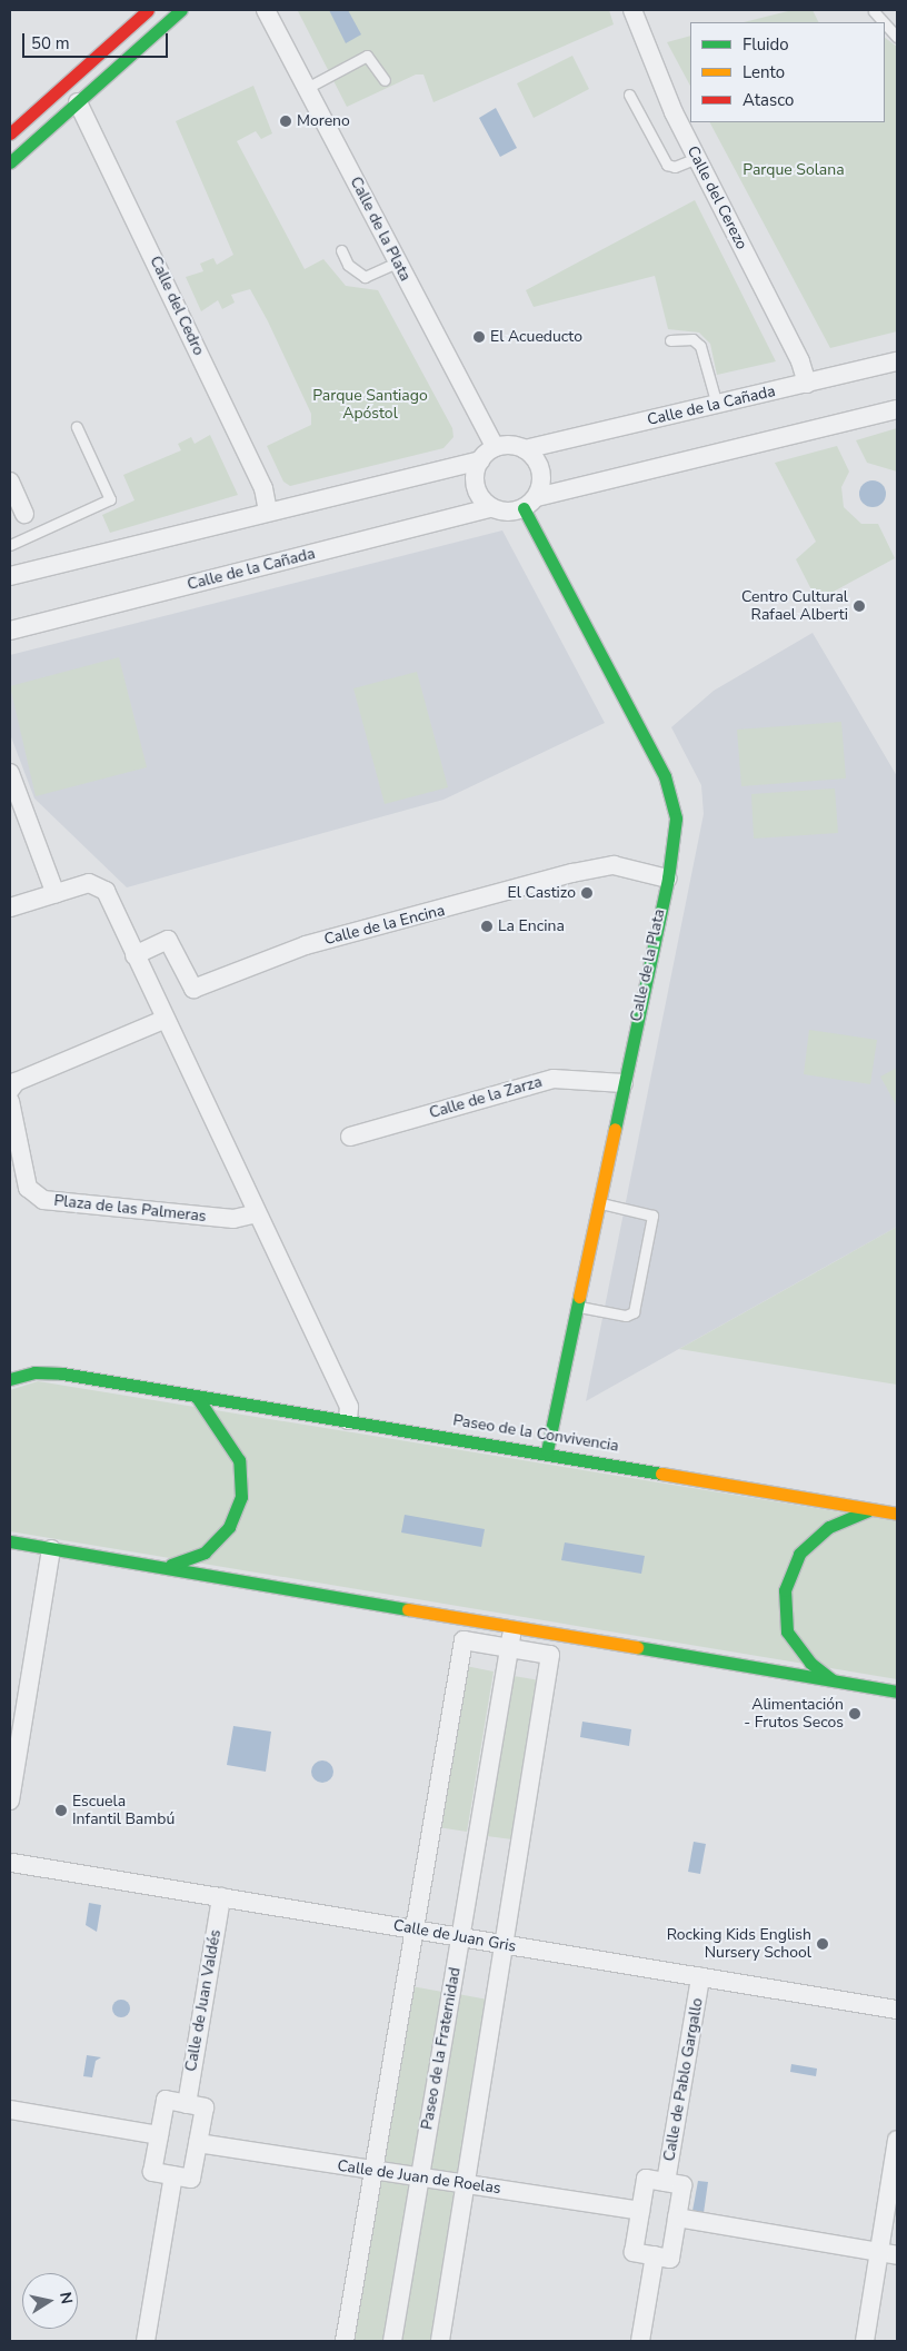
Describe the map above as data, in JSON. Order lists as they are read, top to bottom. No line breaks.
{"streets":{"street":["Calle del Cerezo","Calle de la Plata","Calle del Cedro","Calle de la Cañada","Calle de la Encina","Calle de la Zarza","Plaza de las Palmeras","Paseo de la Convivencia","Calle de Juan Gris","Calle de Juan Valdés","Paseo de la Fraternidad","Calle de Pablo Gargallo","Calle de Juan de Roelas"]},"crossings":[["Calle del Cerezo","Calle de la Cañada"],["Calle de la Plata","Calle de la Cañada"],["Calle de la Plata","Calle de la Encina"],["Calle de la Plata","Calle de la Zarza"],["Calle de la Plata","Paseo de la Convivencia"],["Paseo de la Convivencia","Paseo de la Fraternidad"],["Calle de Juan Gris","Calle de Juan Valdés"],["Calle de Juan Gris","Paseo de la Fraternidad"],["Calle de Juan Gris","Calle de Pablo Gargallo"],["Paseo de la Fraternidad","Calle de Juan de Roelas"],["Calle de Pablo Gargallo","Calle de Juan de Roelas"]],"parks":["Parque Solana","Parque Santiago Apóstol"],"places":["Moreno","El Acueducto","Centro Cultural Rafael Alberti","El Castizo","La Encina","Alimentación - Frutos Secos","Escuela Infantil Bambú","Rocking Kids English Nursery School"],"legend":["Fluido","Lento","Atasco"],"scale_bar":"50 m","north":"right"}
